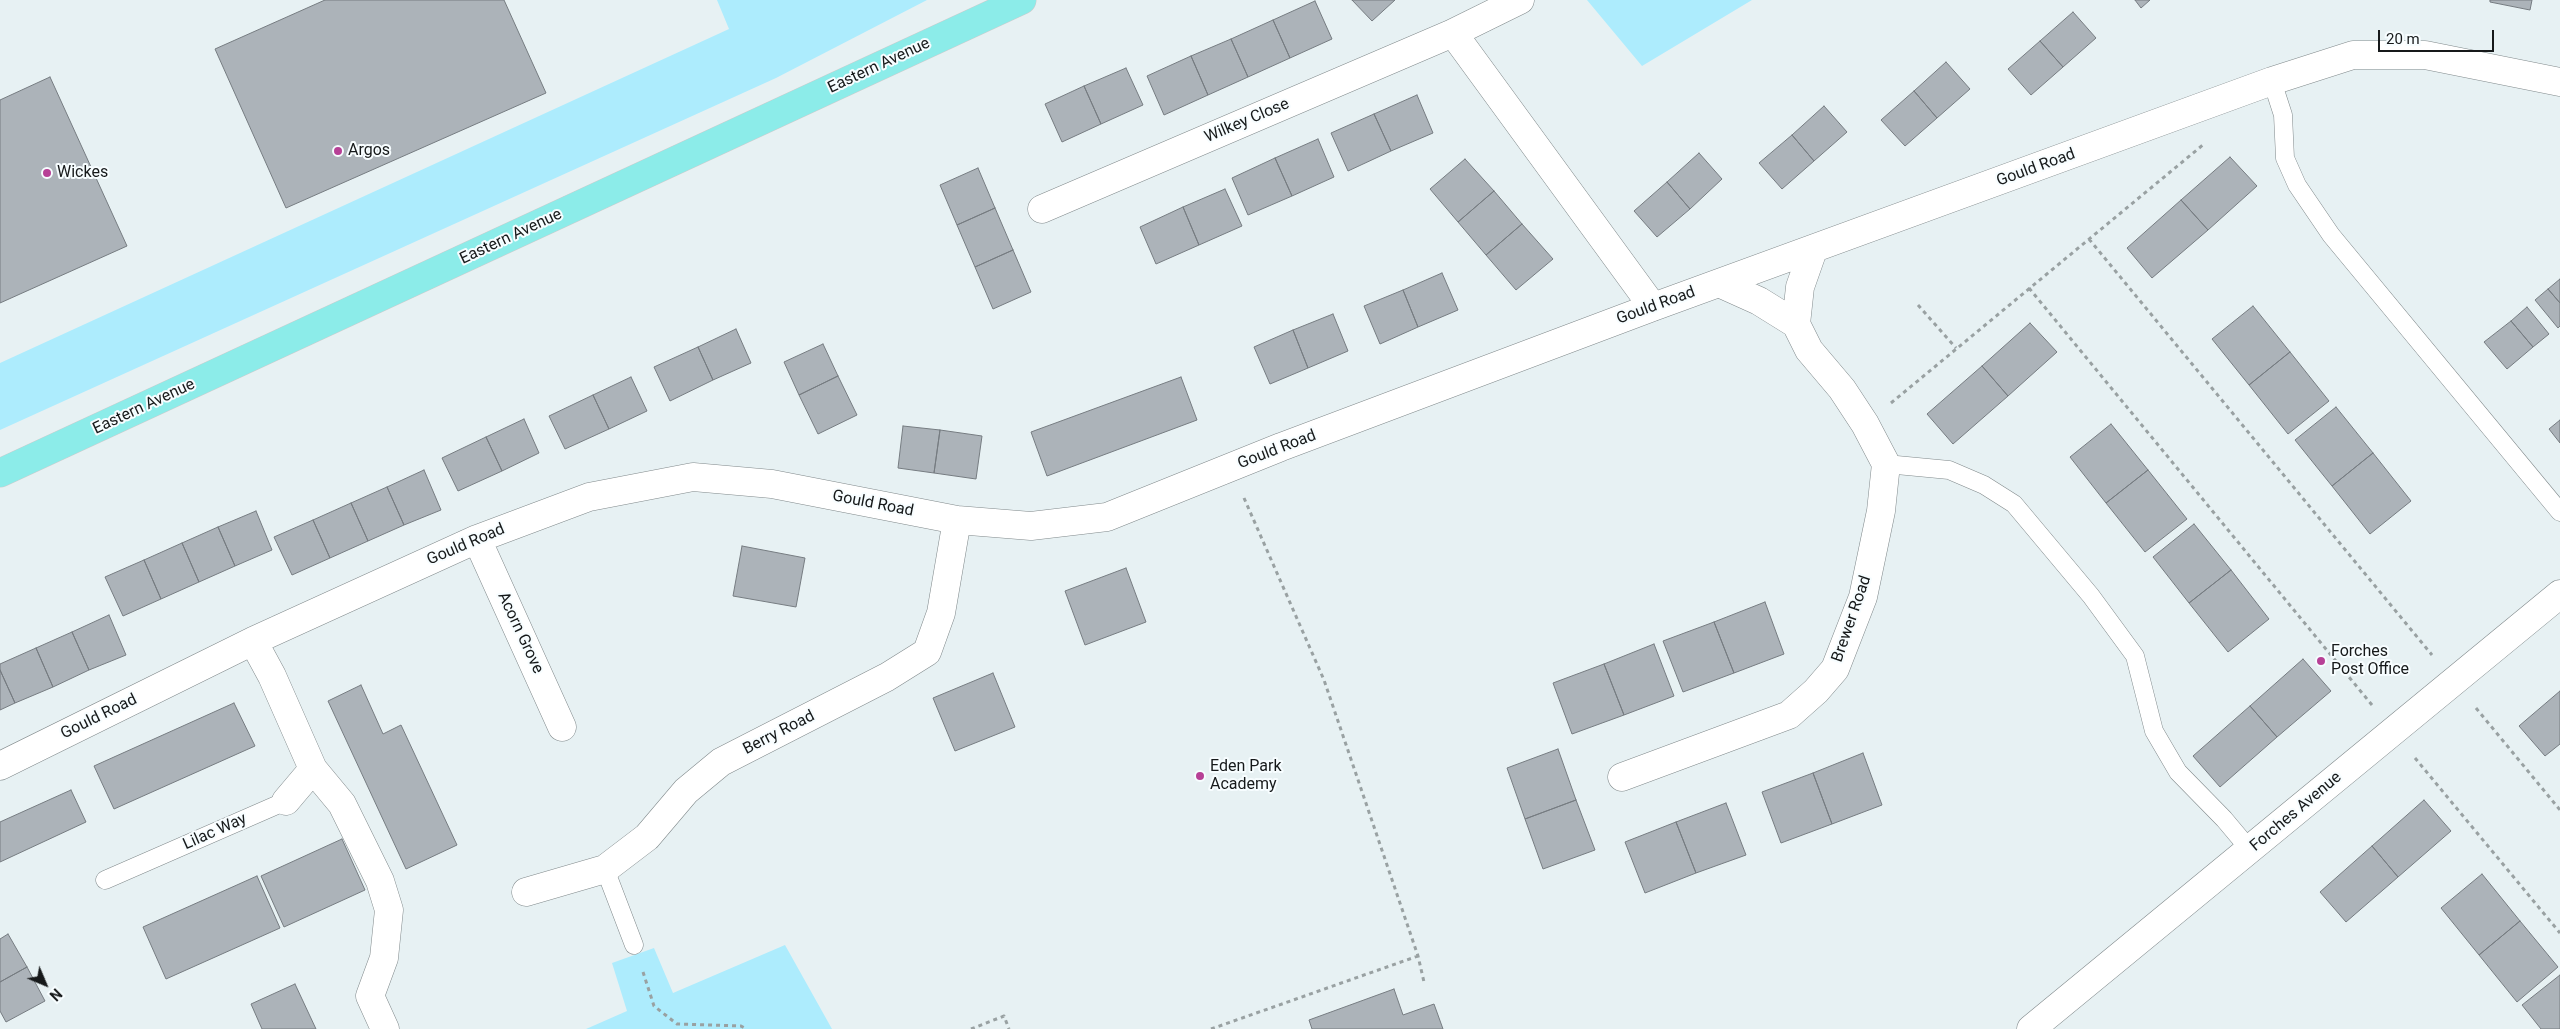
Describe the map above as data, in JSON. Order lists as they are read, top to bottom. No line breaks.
{"streets":{"main road":["Eastern Avenue"],"street":["Wilkey Close","Gould Road","Brewer Road","Acorn Grove","Berry Road","Forches Avenue","Lilac Way"]},"crossings":[["Gould Road","Acorn Grove"],["Gould Road","Berry Road"]],"places":["Argos","Wickes","Forches Post Office","Eden Park Academy"],"scale_bar":"20 m","north":"bottom right"}
